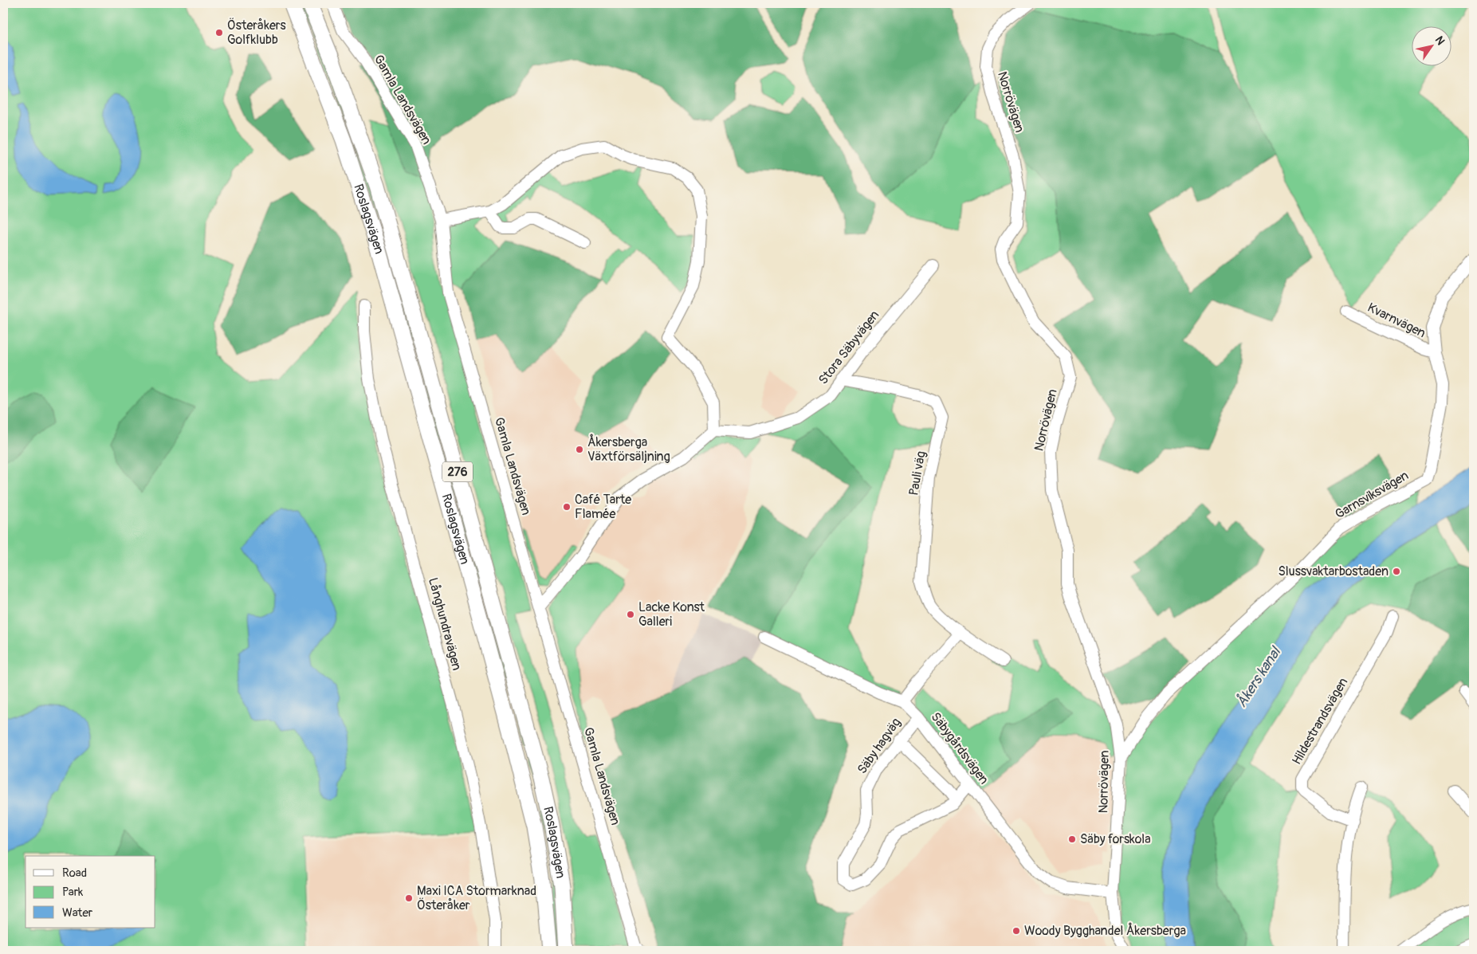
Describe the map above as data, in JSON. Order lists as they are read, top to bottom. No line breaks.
{"streets":{"main road":["Roslagsvägen","276"],"street":["Gamla Landsvägen","Norrövägen","Kvarnvägen","Stora Säbyvägen","Pauli väg","Garnsviksvägen","Långhundravägen","Hildestrandsvägen","Säby hagväg","Säbygårdsvägen"]},"crossings":[["Norrövägen","Garnsviksvägen"],["Norrövägen","Säbygårdsvägen"],["Kvarnvägen","Garnsviksvägen"],["Stora Säbyvägen","Pauli väg"],["Säby hagväg","Säbygårdsvägen"]],"water":["Åkers kanal"],"places":["Österåkers Golfklubb","Åkersberga Växtförsäljning","Café Tarte Flamée","Slussvaktarbostaden","Lacke Konst Galleri","Säby forskola","Maxi ICA Stormarknad Österåker","Woody Bygghandel Åkersberga"],"legend":["Road","Park","Water"],"north":"top right"}
